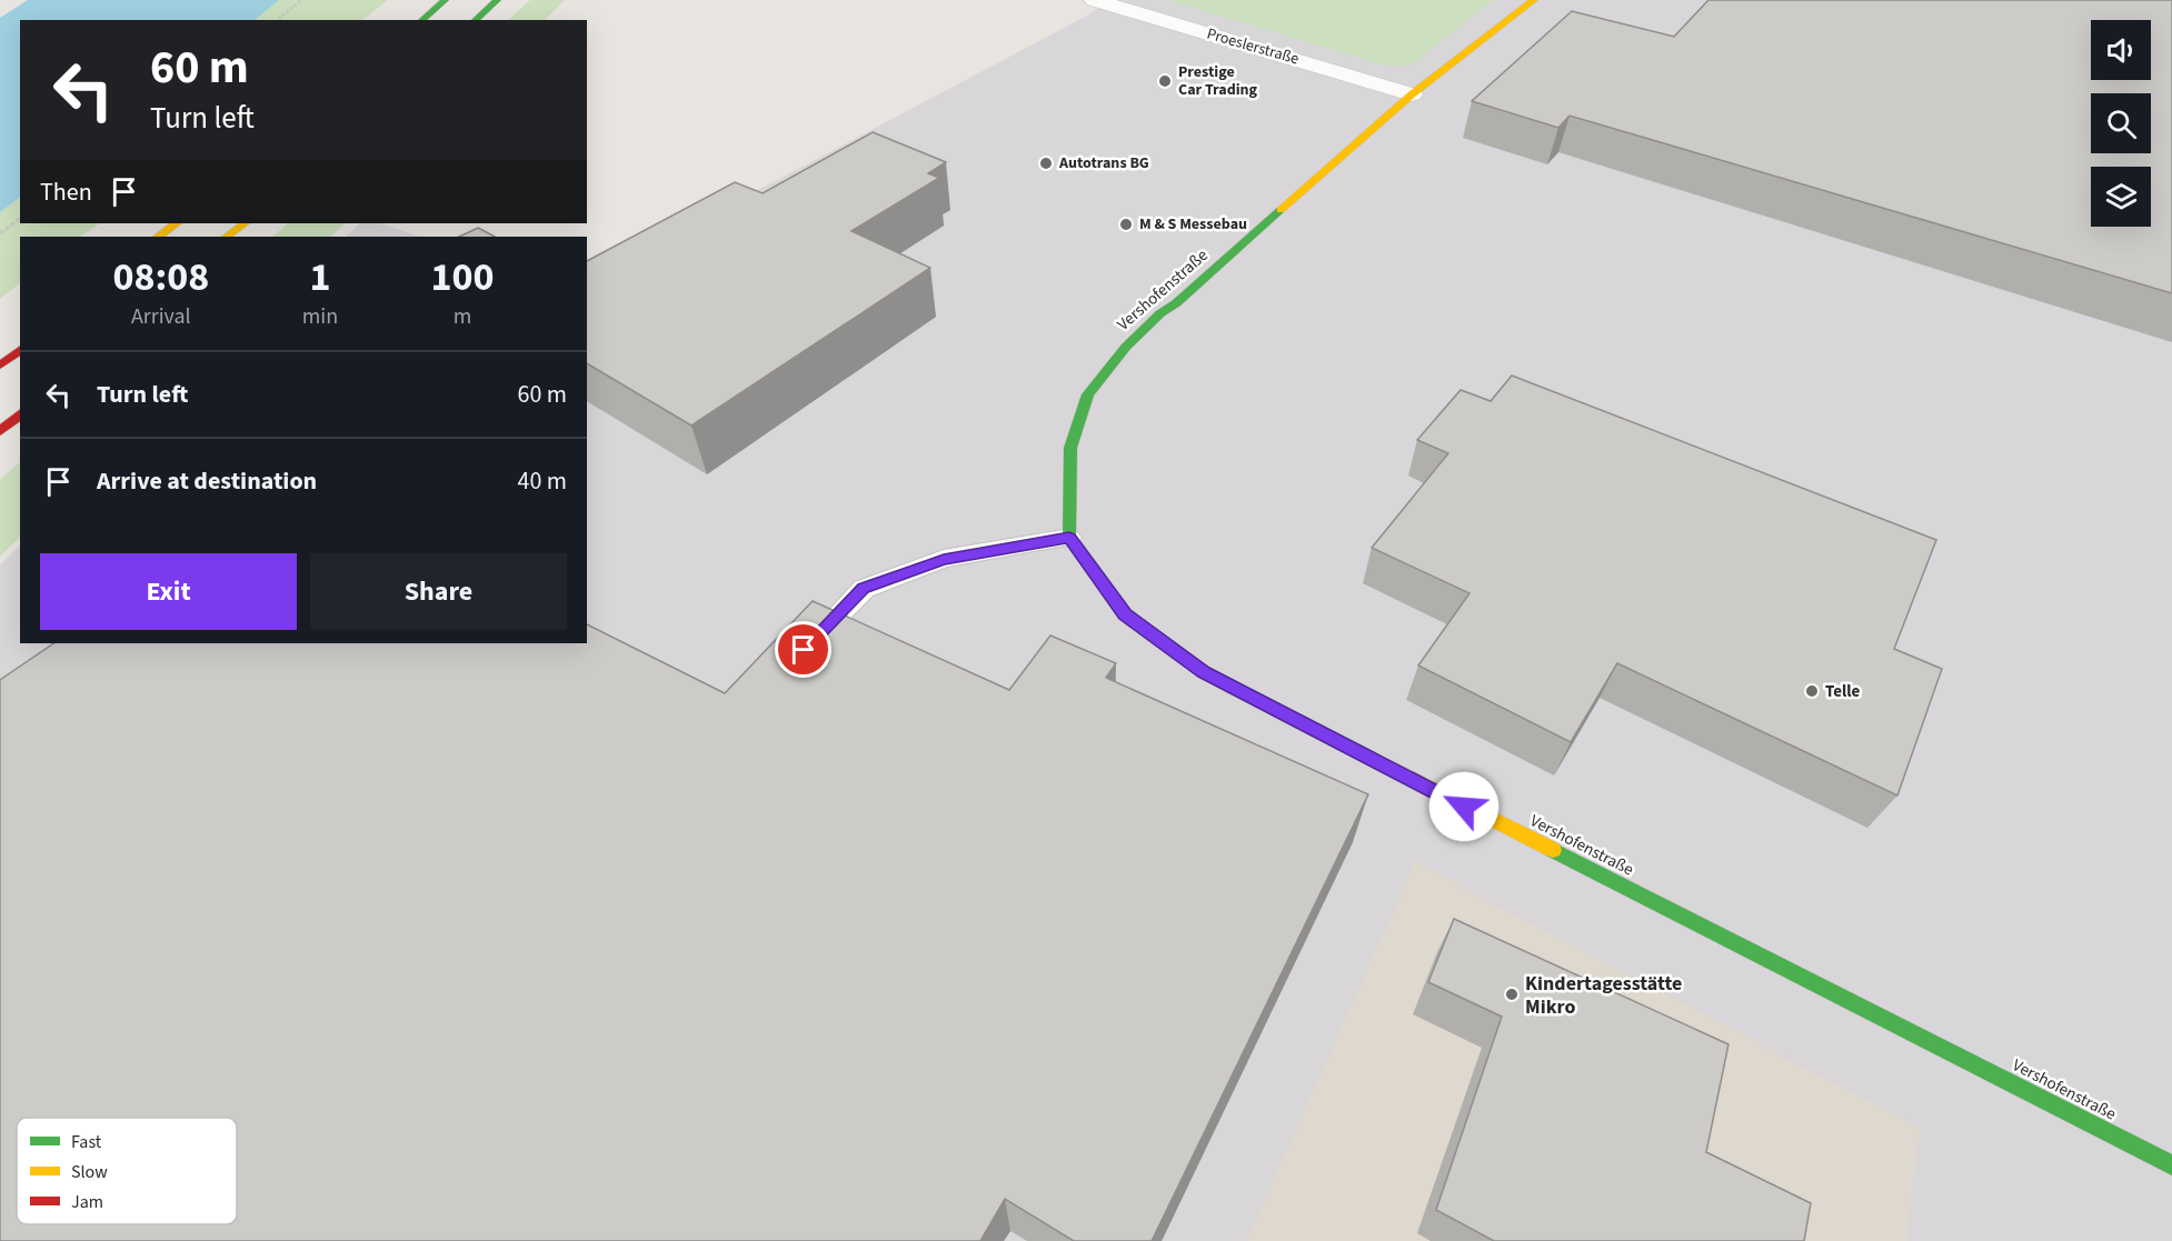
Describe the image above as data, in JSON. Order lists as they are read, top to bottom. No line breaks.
{"streets":{"main road":["Vershofenstraße"],"street":["Proeslerstraße"]},"crossings":[["Proeslerstraße","Vershofenstraße"]],"places":["Prestige Car Trading","Autotrans BG","M & S Messebau","Telle","Kindertagesstätte Mikro"],"legend":["Fast","Slow","Jam"],"page":{"turn":["60 m","Turn left"],"then":"Then","eta":["08:08","Arrival","1","min","100","m"],"list":[{"name":"Turn left","value":"60 m"},{"name":"Arrive at destination","value":"40 m"}],"buttons":["Exit","Share"]}}
